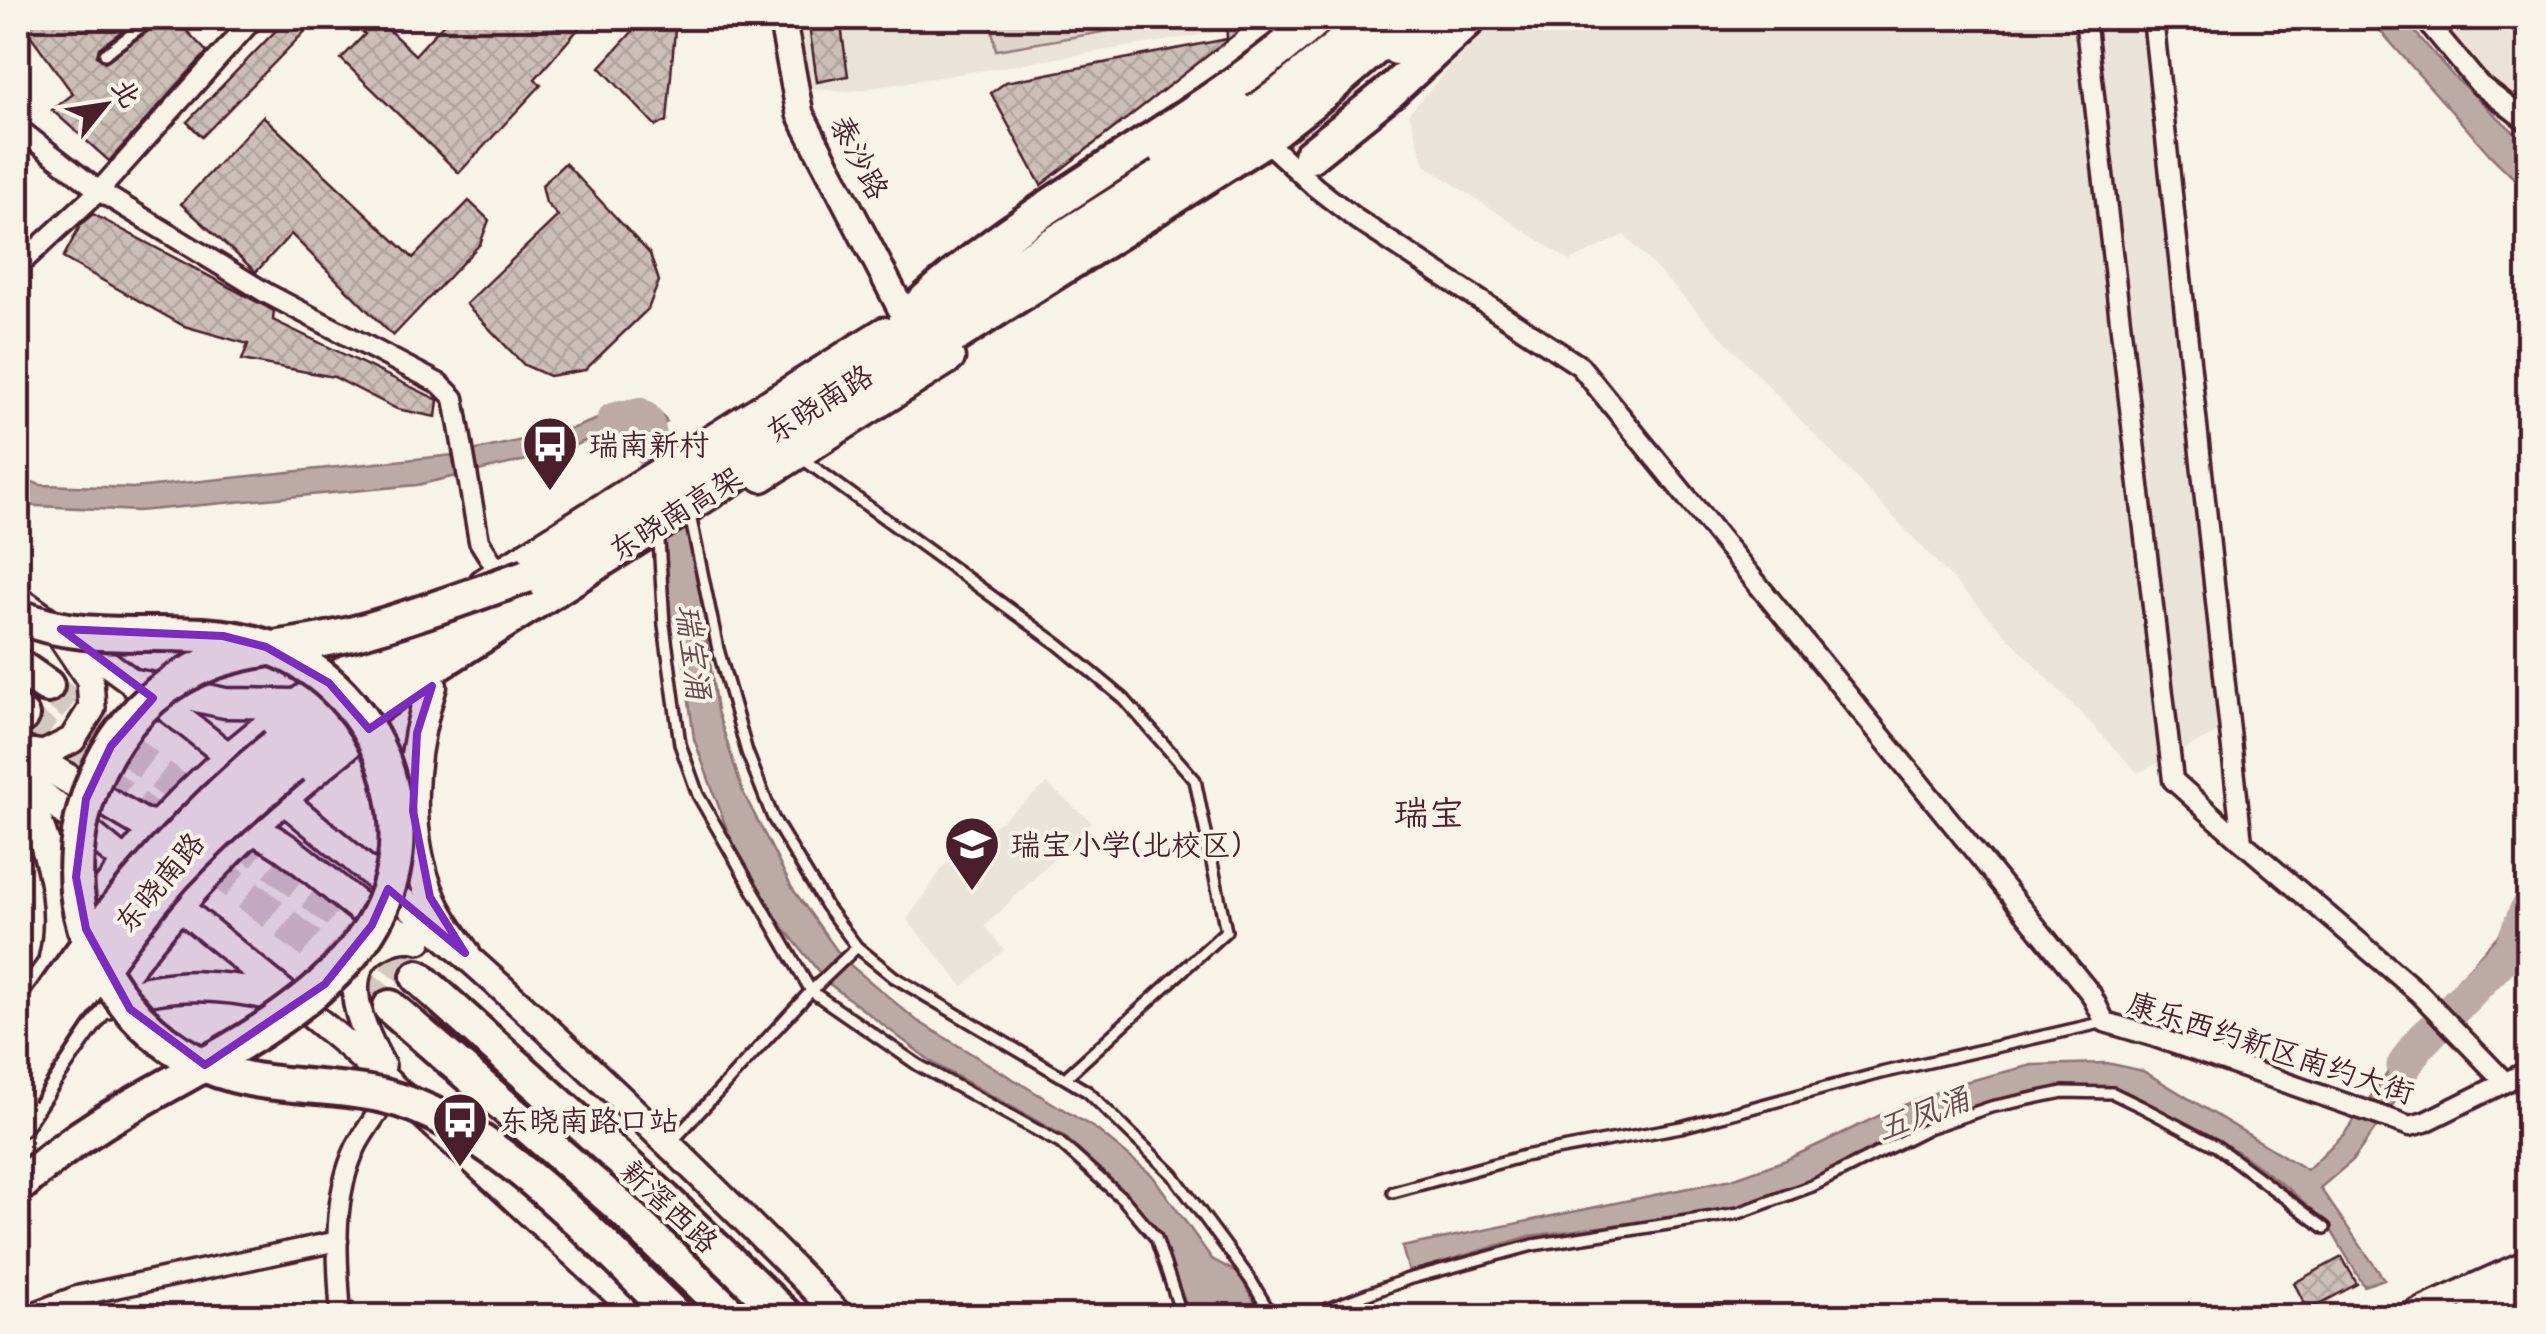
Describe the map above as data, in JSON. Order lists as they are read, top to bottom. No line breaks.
{"streets":{"highway":["东晓南高架","新滘西路"],"main road":["泰沙路","东晓南路"],"street":["康乐西约新区南约大街"]},"crossings":[["泰沙路","东晓南路"],["东晓南路","东晓南高架"]],"districts":["瑞宝"],"water":["瑞宝涌","五凤涌"],"places":{"bus stop":["瑞南新村","东晓南路口站"],"school or university":["瑞宝小学(北校区)"]},"north":"top right"}
